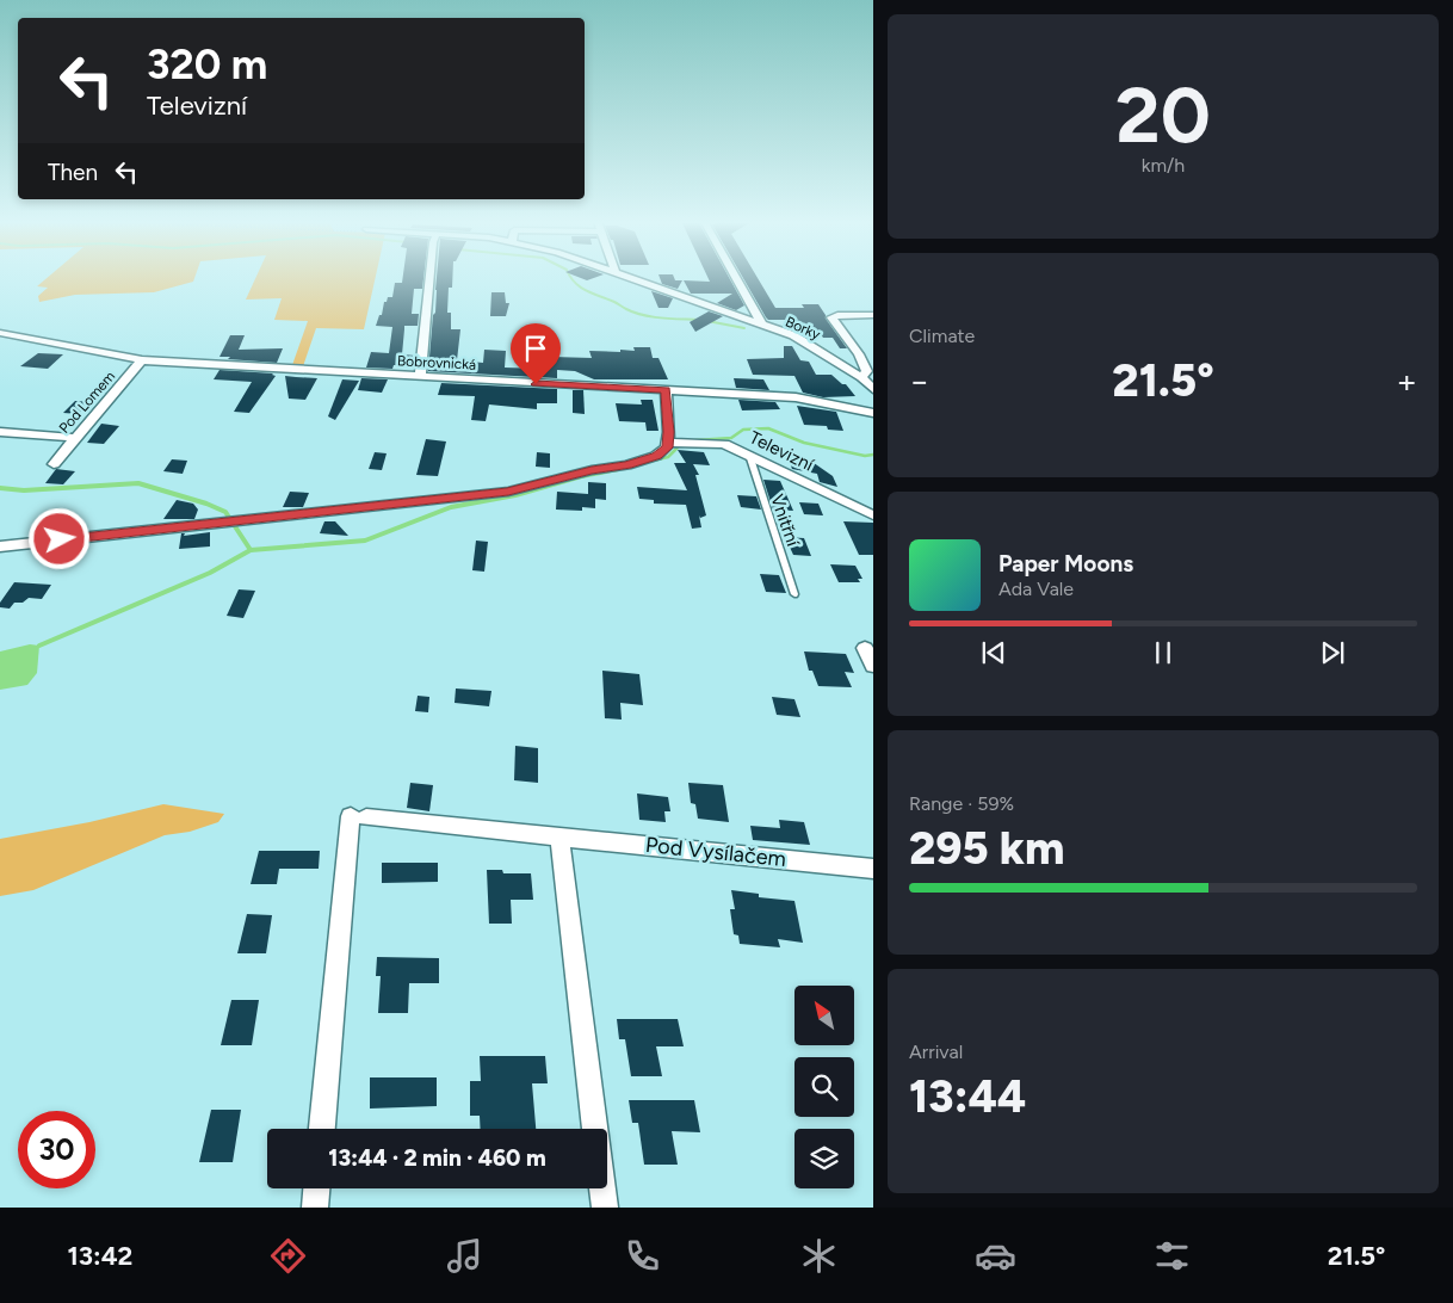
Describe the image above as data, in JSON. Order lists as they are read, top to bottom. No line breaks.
{"streets":{"street":["Borky","Bobrovnická","Pod Lomem","Televizní","Pod Vysílačem"],"lane":["Vnitřní"]},"crossings":[["Bobrovnická","Pod Lomem"],["Televizní","Vnitřní"]],"north":"top left","page":{"tile":[["20","km/h"],"Climate",["Range · 59%","295 km"],["Arrival","13:44"]],"turn":["320 m","Televizní"],"then":"Then","heat":["−","21.5°","+"],"song":["Paper Moons","Ada Vale"],"limit":"30","trip":"13:44 · 2 min · 460 m","tabs":["13:42","21.5°"]}}
